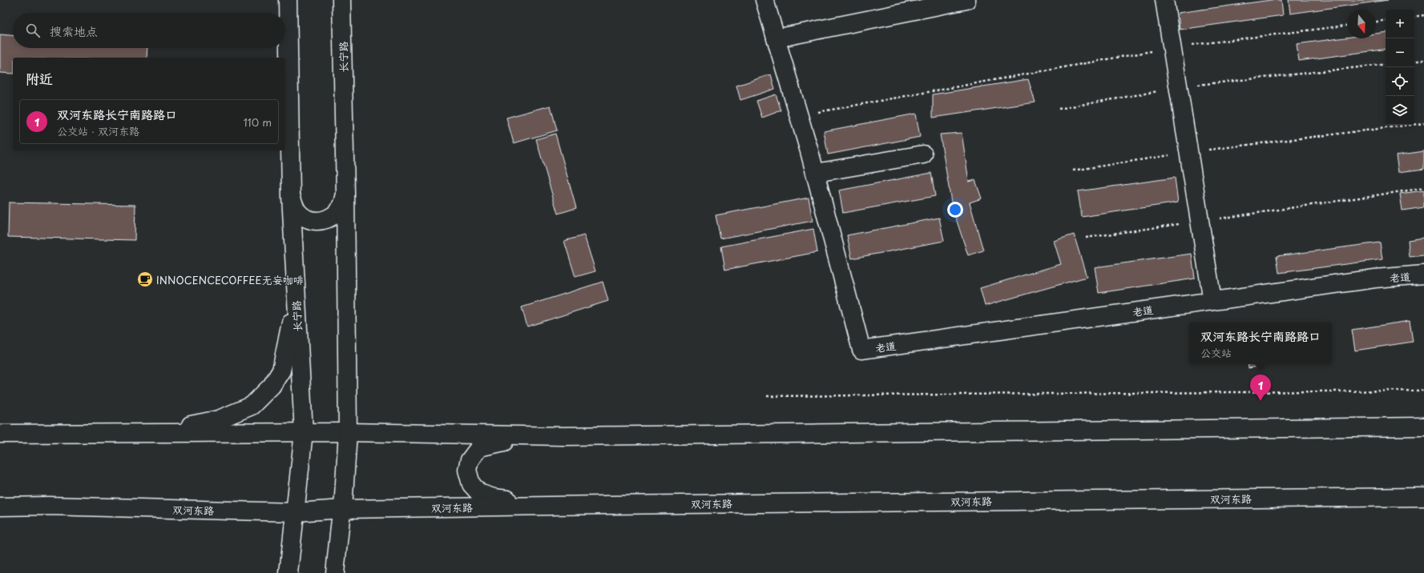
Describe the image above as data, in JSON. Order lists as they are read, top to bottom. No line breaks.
{"streets":{"street":["长宁路","老道","双河东路"]},"crossings":[["长宁路","双河东路"]],"places":{"cafe":["INNOCENCECOFFEE无妄咖啡"]},"north":"bottom","page":{"map_buttons":["+","−"],"search":"搜索地点","heading":"附近","list":[{"mark":"1","name":"双河东路长宁南路路口","note":"公交站 · 双河东路","value":"110 m"}],"popup":["双河东路长宁南路路口","公交站"],"pins":"1"}}
